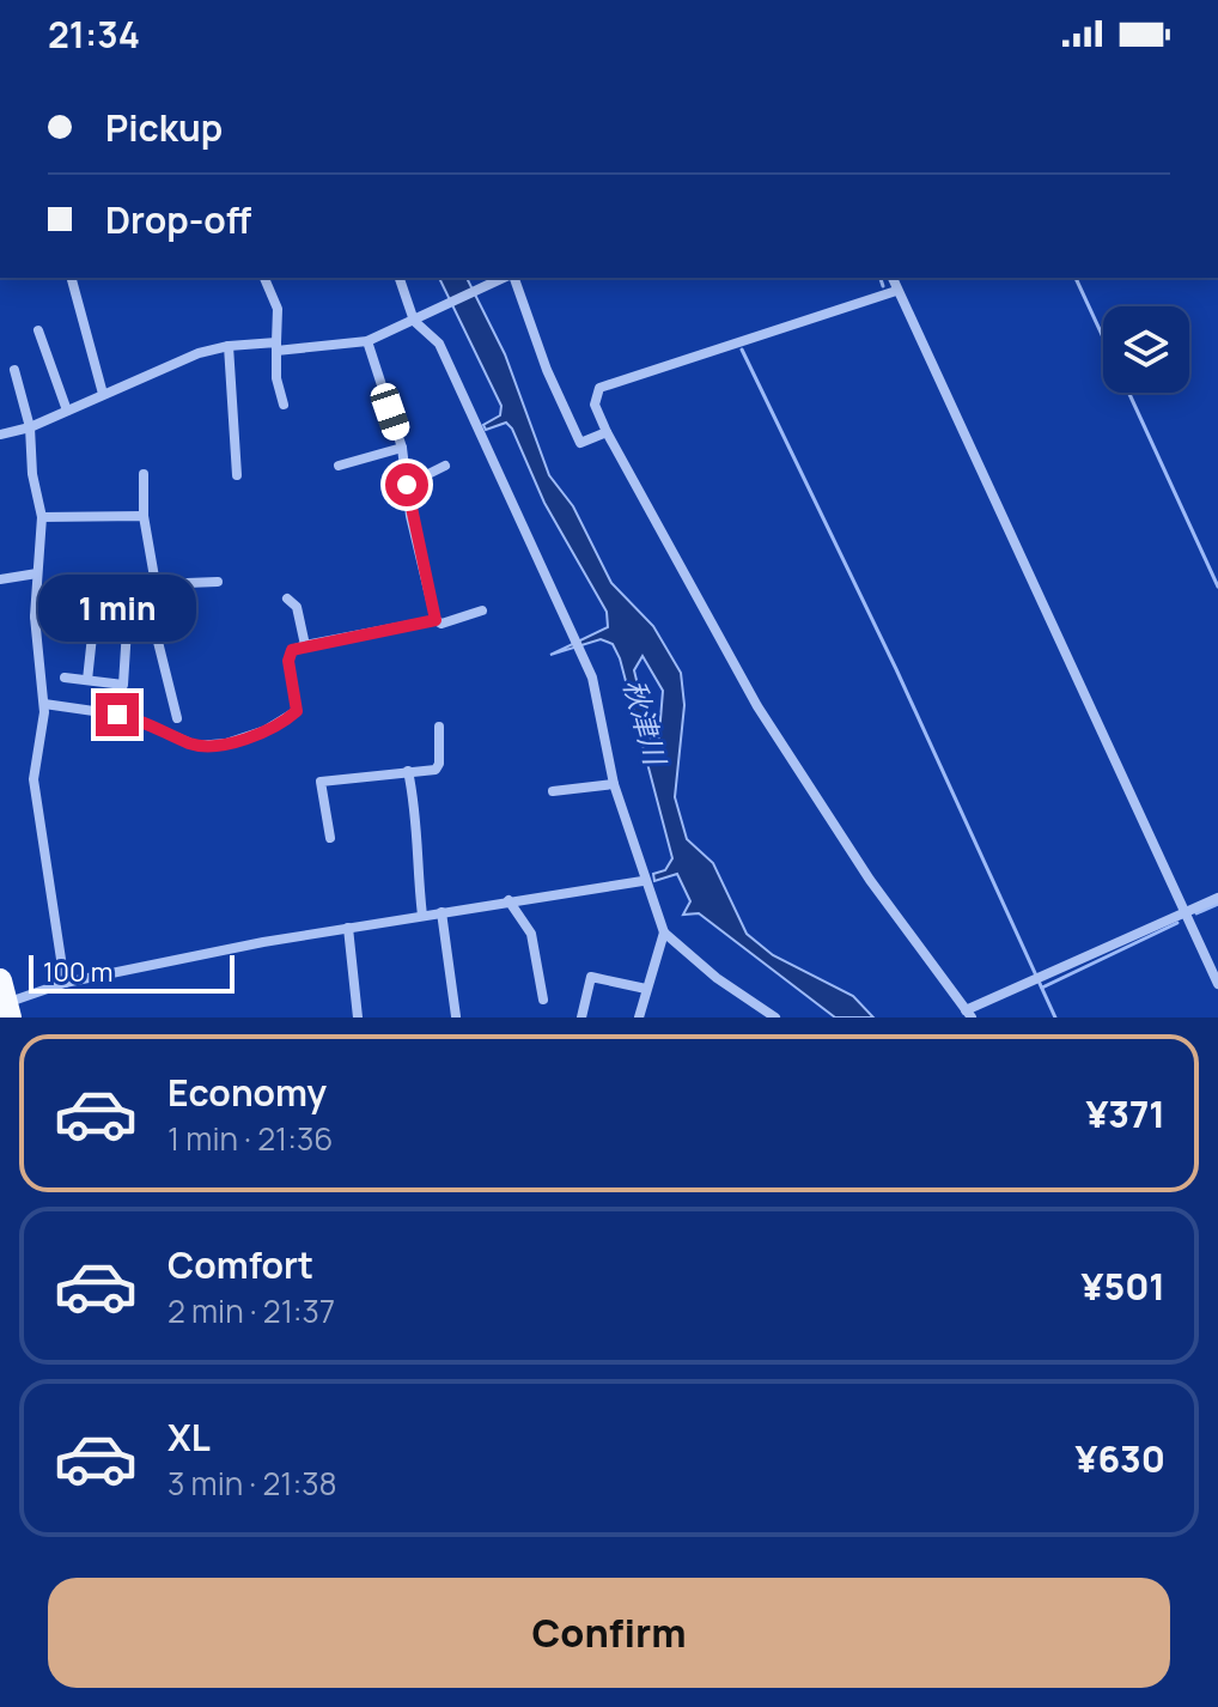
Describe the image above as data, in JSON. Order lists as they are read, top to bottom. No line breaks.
{"water":["秋津川"],"scale_bar":"100 m","page":{"status":"21:34","banner":["Pickup","Drop-off"],"bubble":"1 min","scale":"100 m","list":[{"name":"Economy","note":"1 min · 21:36","value":"¥371"},{"name":"Comfort","note":"2 min · 21:37","value":"¥501"},{"name":"XL","note":"3 min · 21:38","value":"¥630"}],"buttons":"Confirm"}}
